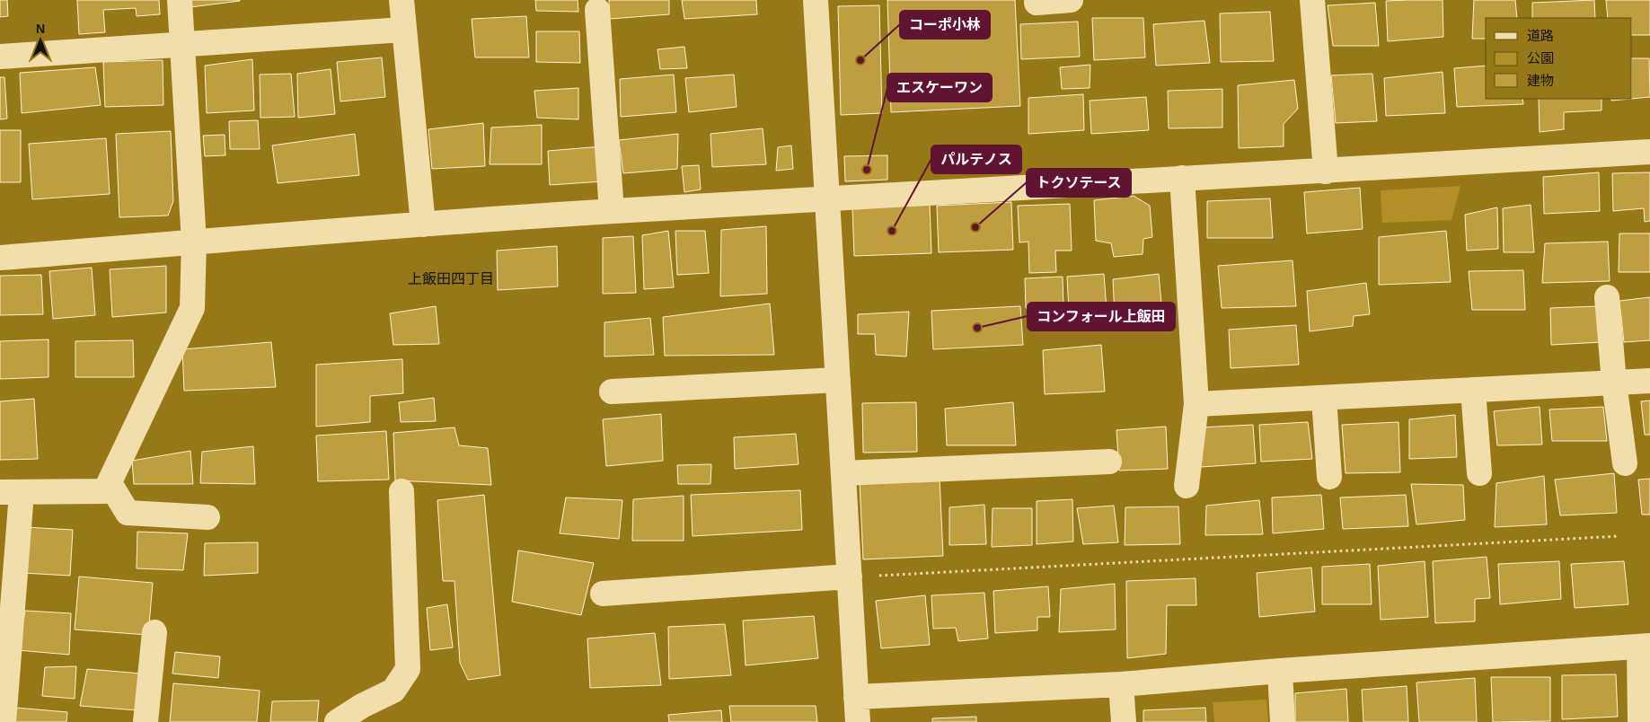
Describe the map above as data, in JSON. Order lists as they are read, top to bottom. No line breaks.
{"districts":["上飯田四丁目"],"places":["コーポ小林","エスケーワン","トクソテース","パルテノス","コンフォール上飯田"],"legend":["道路","公園","建物"],"north":"top"}
